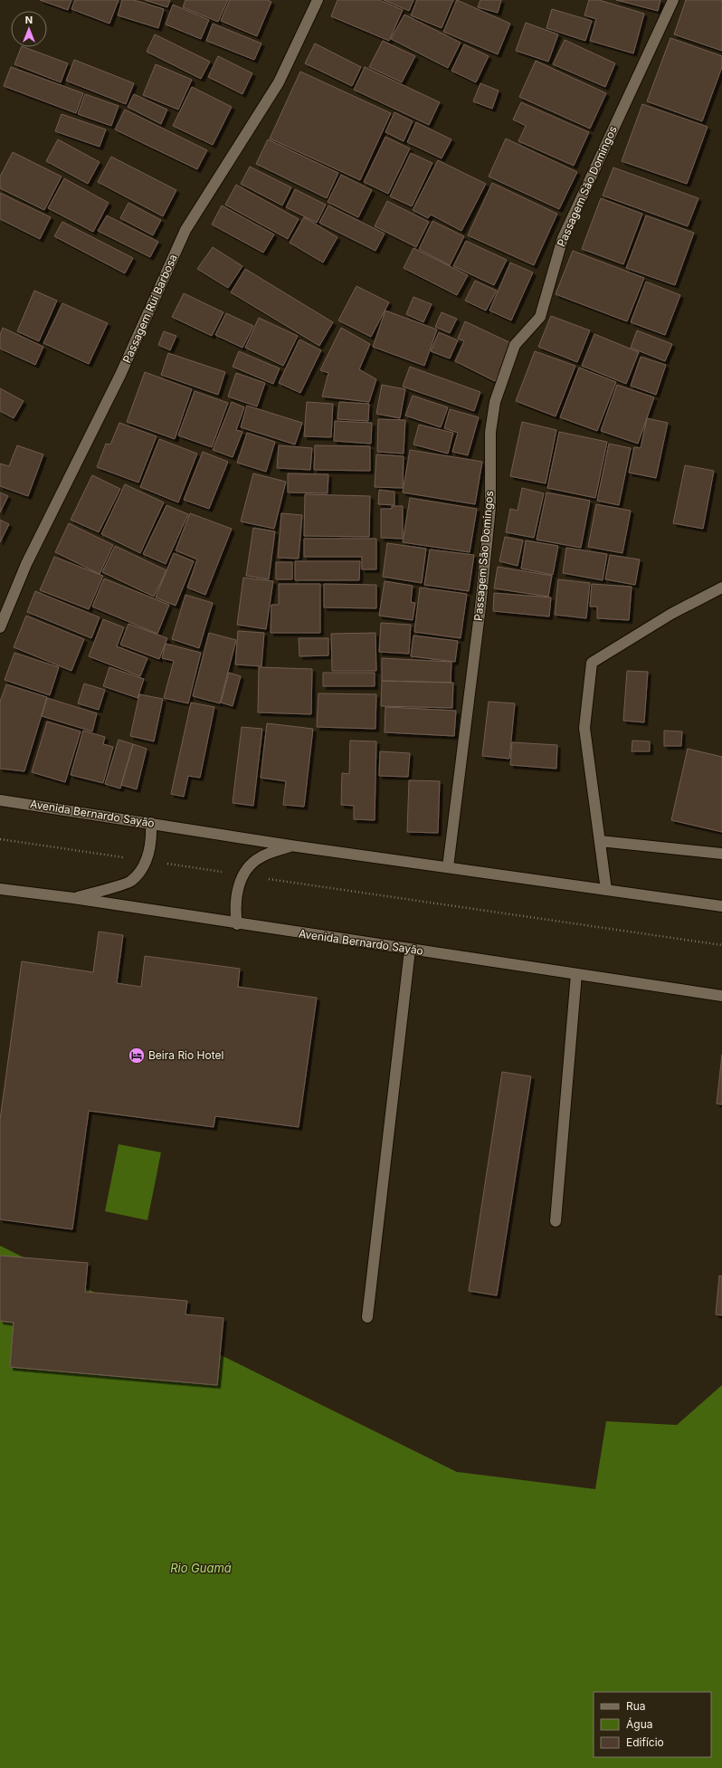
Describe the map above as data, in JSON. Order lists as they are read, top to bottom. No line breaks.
{"streets":{"main road":["Passagem São Domingos","Passagem Rui Barbosa","Avenida Bernardo Sayão"]},"crossings":[["Passagem São Domingos","Avenida Bernardo Sayão"]],"water":["Rio Guamá"],"places":{"hotel":["Beira Rio Hotel"]},"legend":["Rua","Água","Edifício"],"north":"top"}
